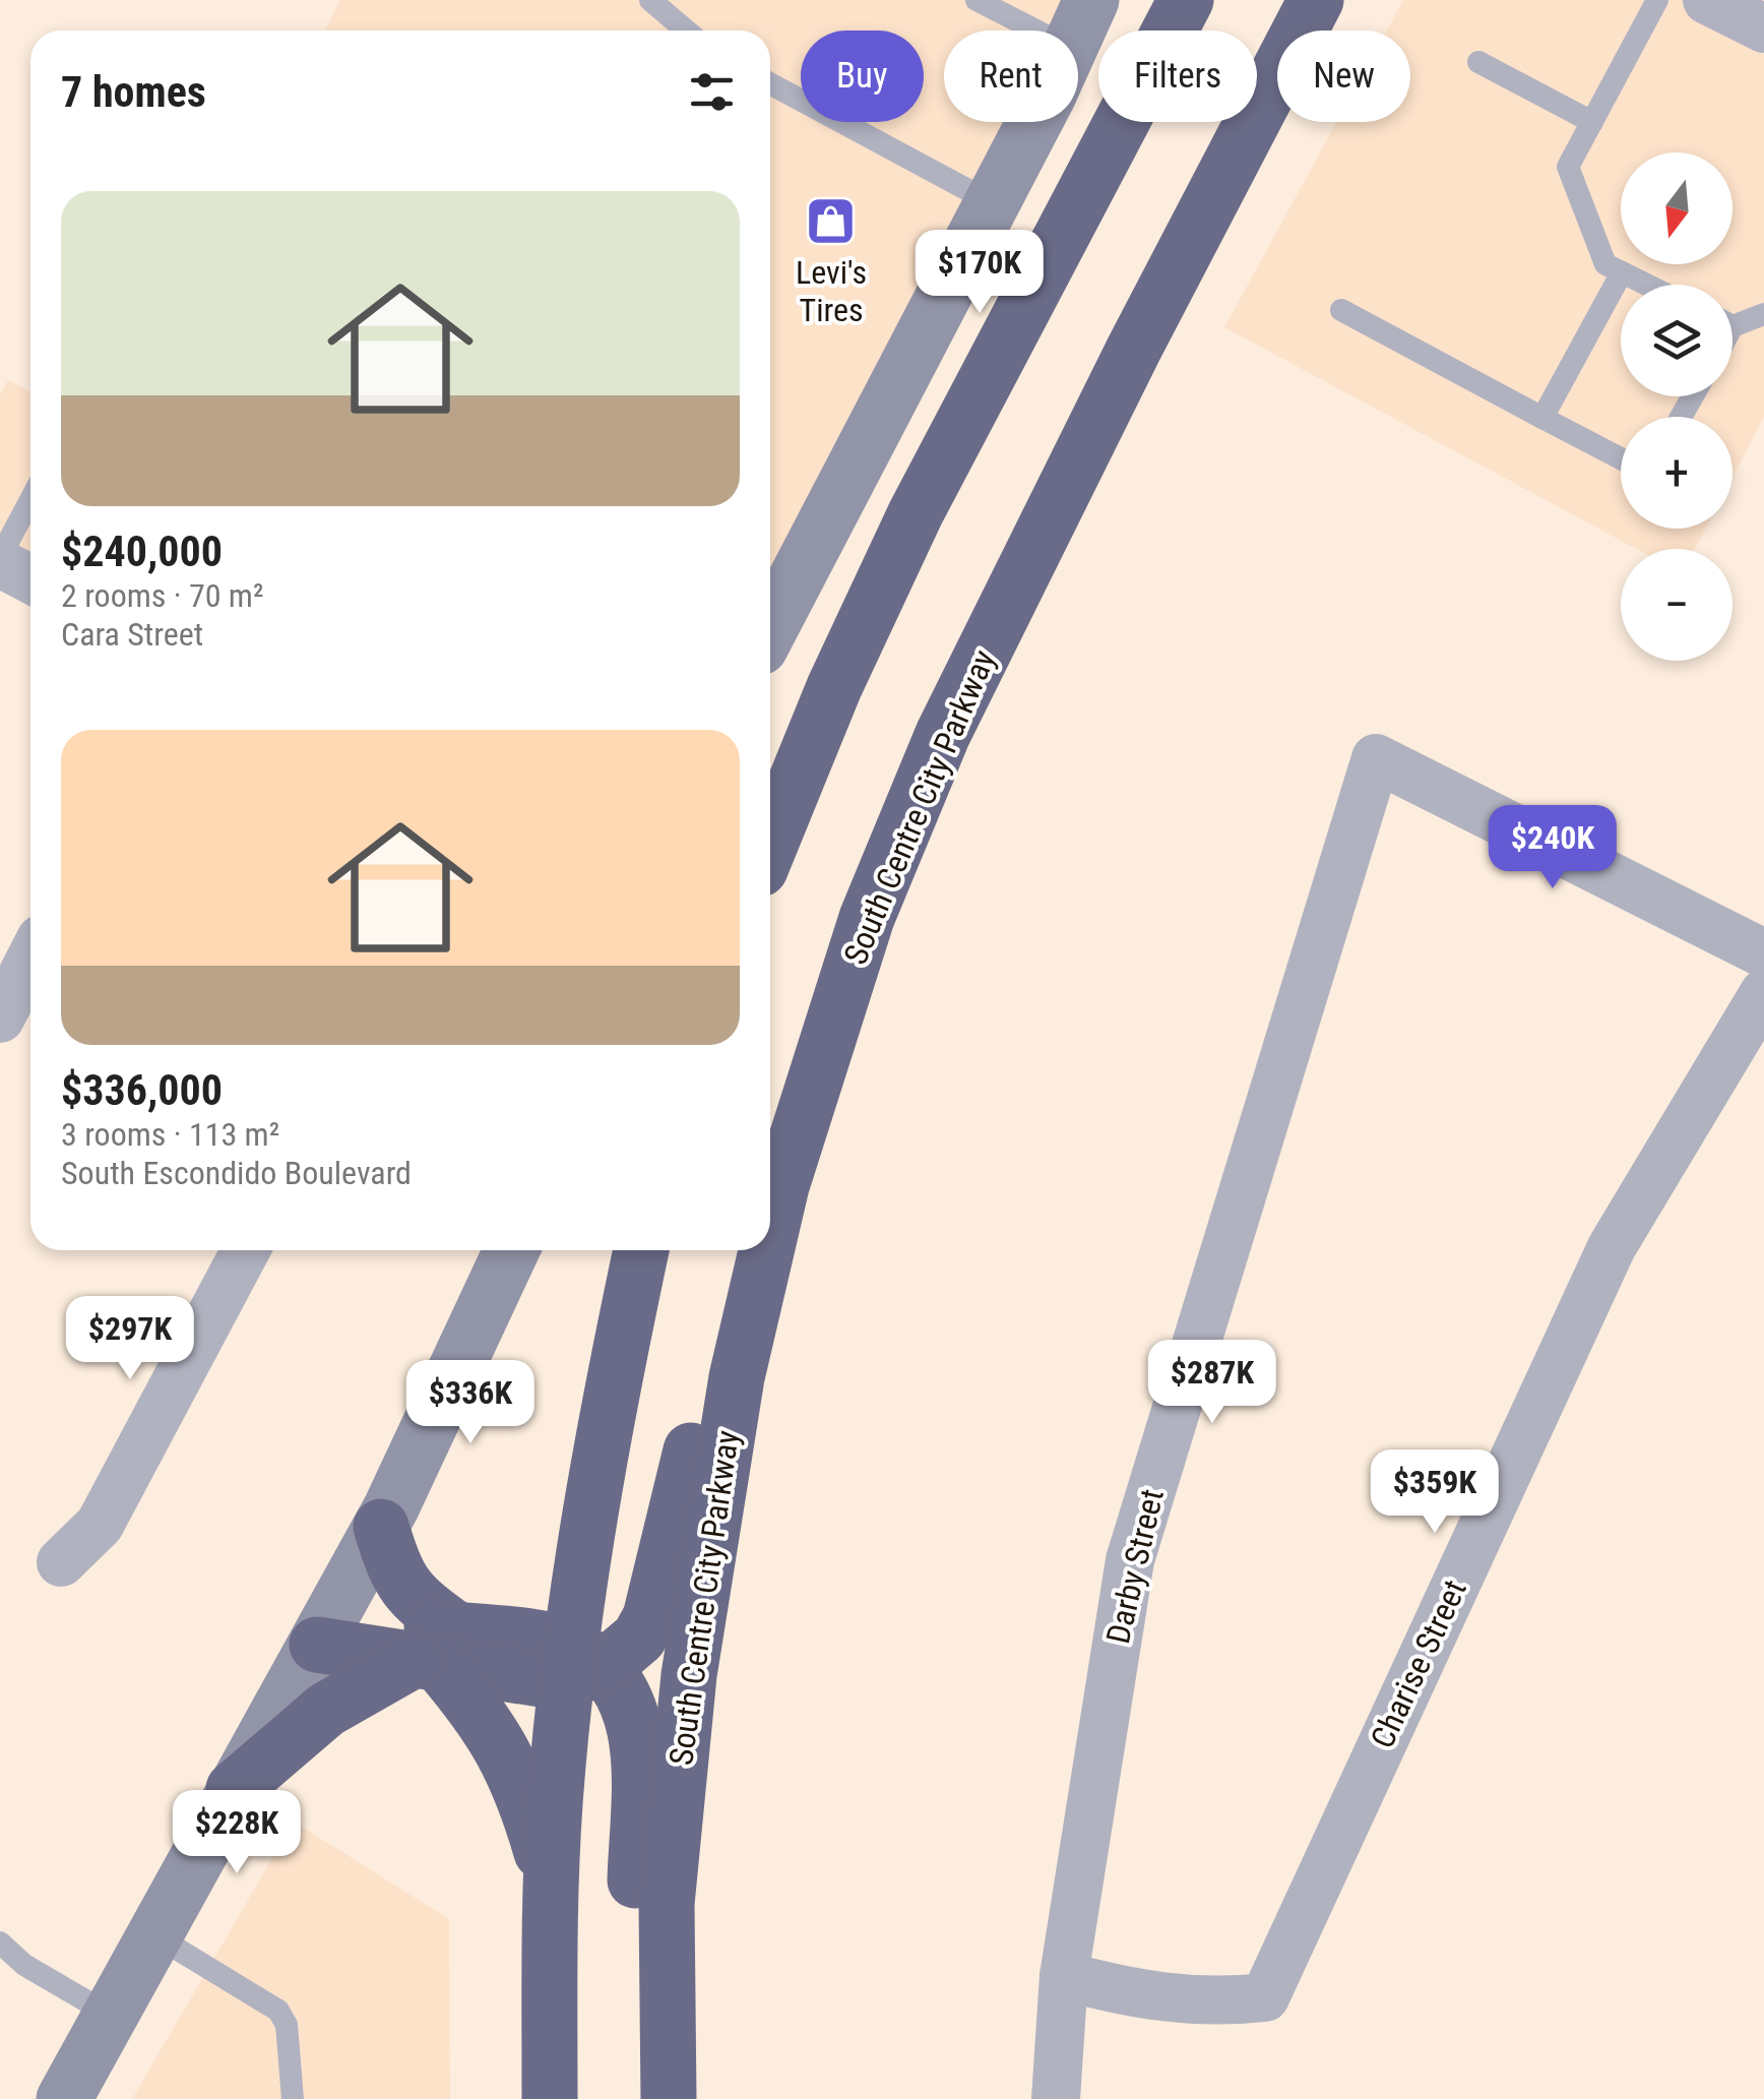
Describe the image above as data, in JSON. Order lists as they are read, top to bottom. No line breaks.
{"streets":{"highway":["South Centre City Parkway"],"street":["Darby Street","Charise Street"]},"crossings":[["Darby Street","Charise Street"]],"places":{"shop":["Levi's Tires"]},"north":"bottom","page":{"chip":["Buy","Rent","Filters","New"],"heading":"7 homes","map_buttons":["+","−"],"list":[{"name":"$240,000","note":"2 rooms · 70 m² · Cara Street"},{"name":"$336,000","note":"3 rooms · 113 m² · South Escondido Boulevard"}],"price":["$170K","$240K","$297K","$287K","$336K","$359K","$228K"]}}
